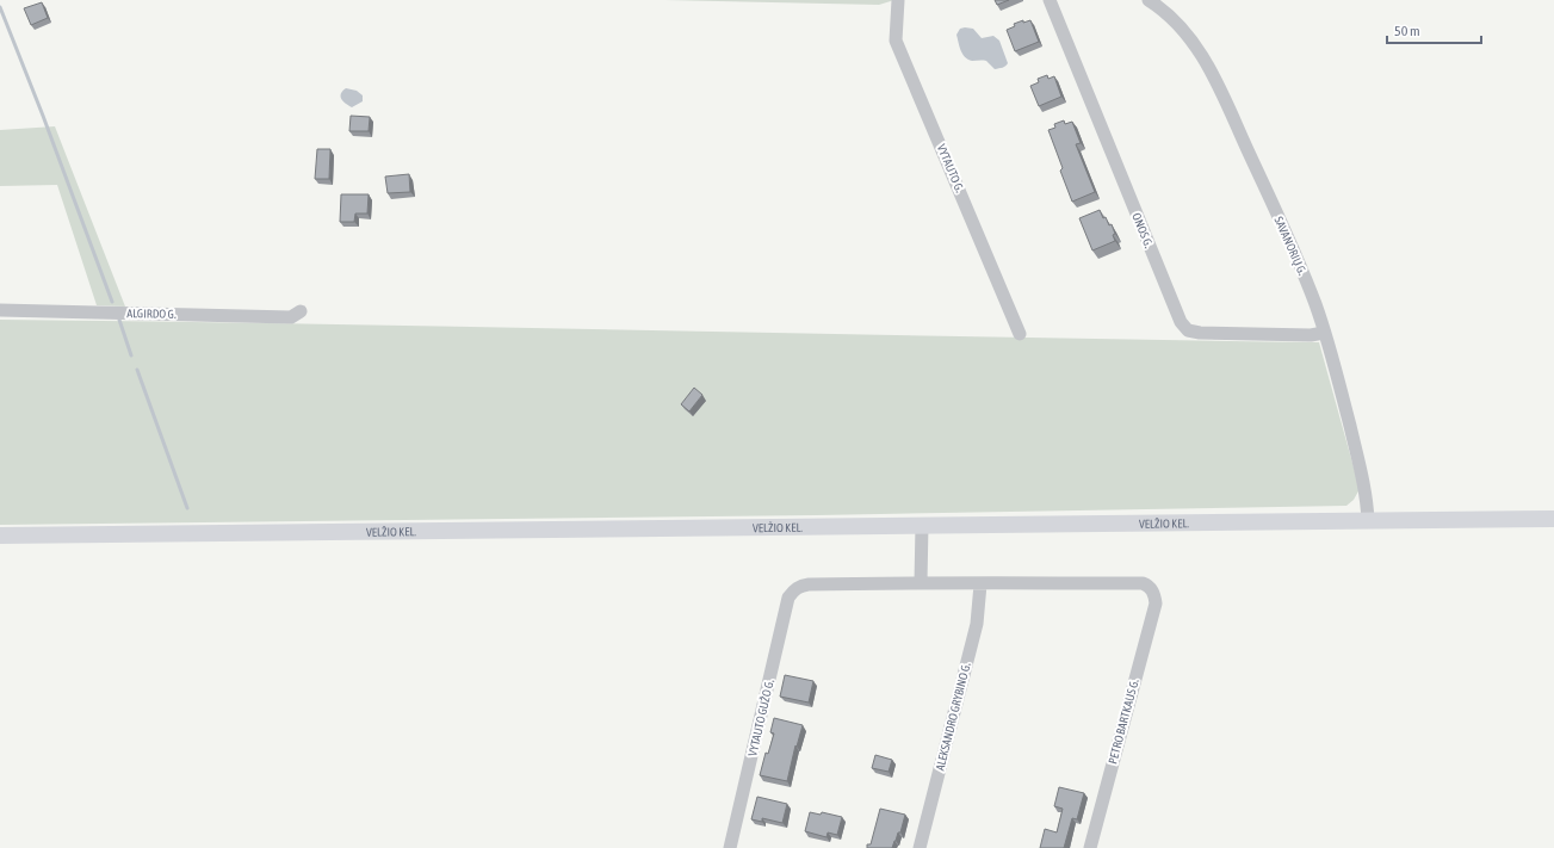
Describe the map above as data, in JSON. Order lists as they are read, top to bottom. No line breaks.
{"streets":{"main road":["VELŽIO KEL."],"street":["VYTAUTO G.","ONOS G.","SAVANORIŲ G.","ALGIRDO G.","ALEKSANDRO GRYBINO G.","VYTAUTO GUŽO G.","PETRO BARTKAUS G."]},"crossings":[["ONOS G.","SAVANORIŲ G."],["SAVANORIŲ G.","VELŽIO KEL."],["ALEKSANDRO GRYBINO G.","PETRO BARTKAUS G."]],"scale_bar":"50 m"}
